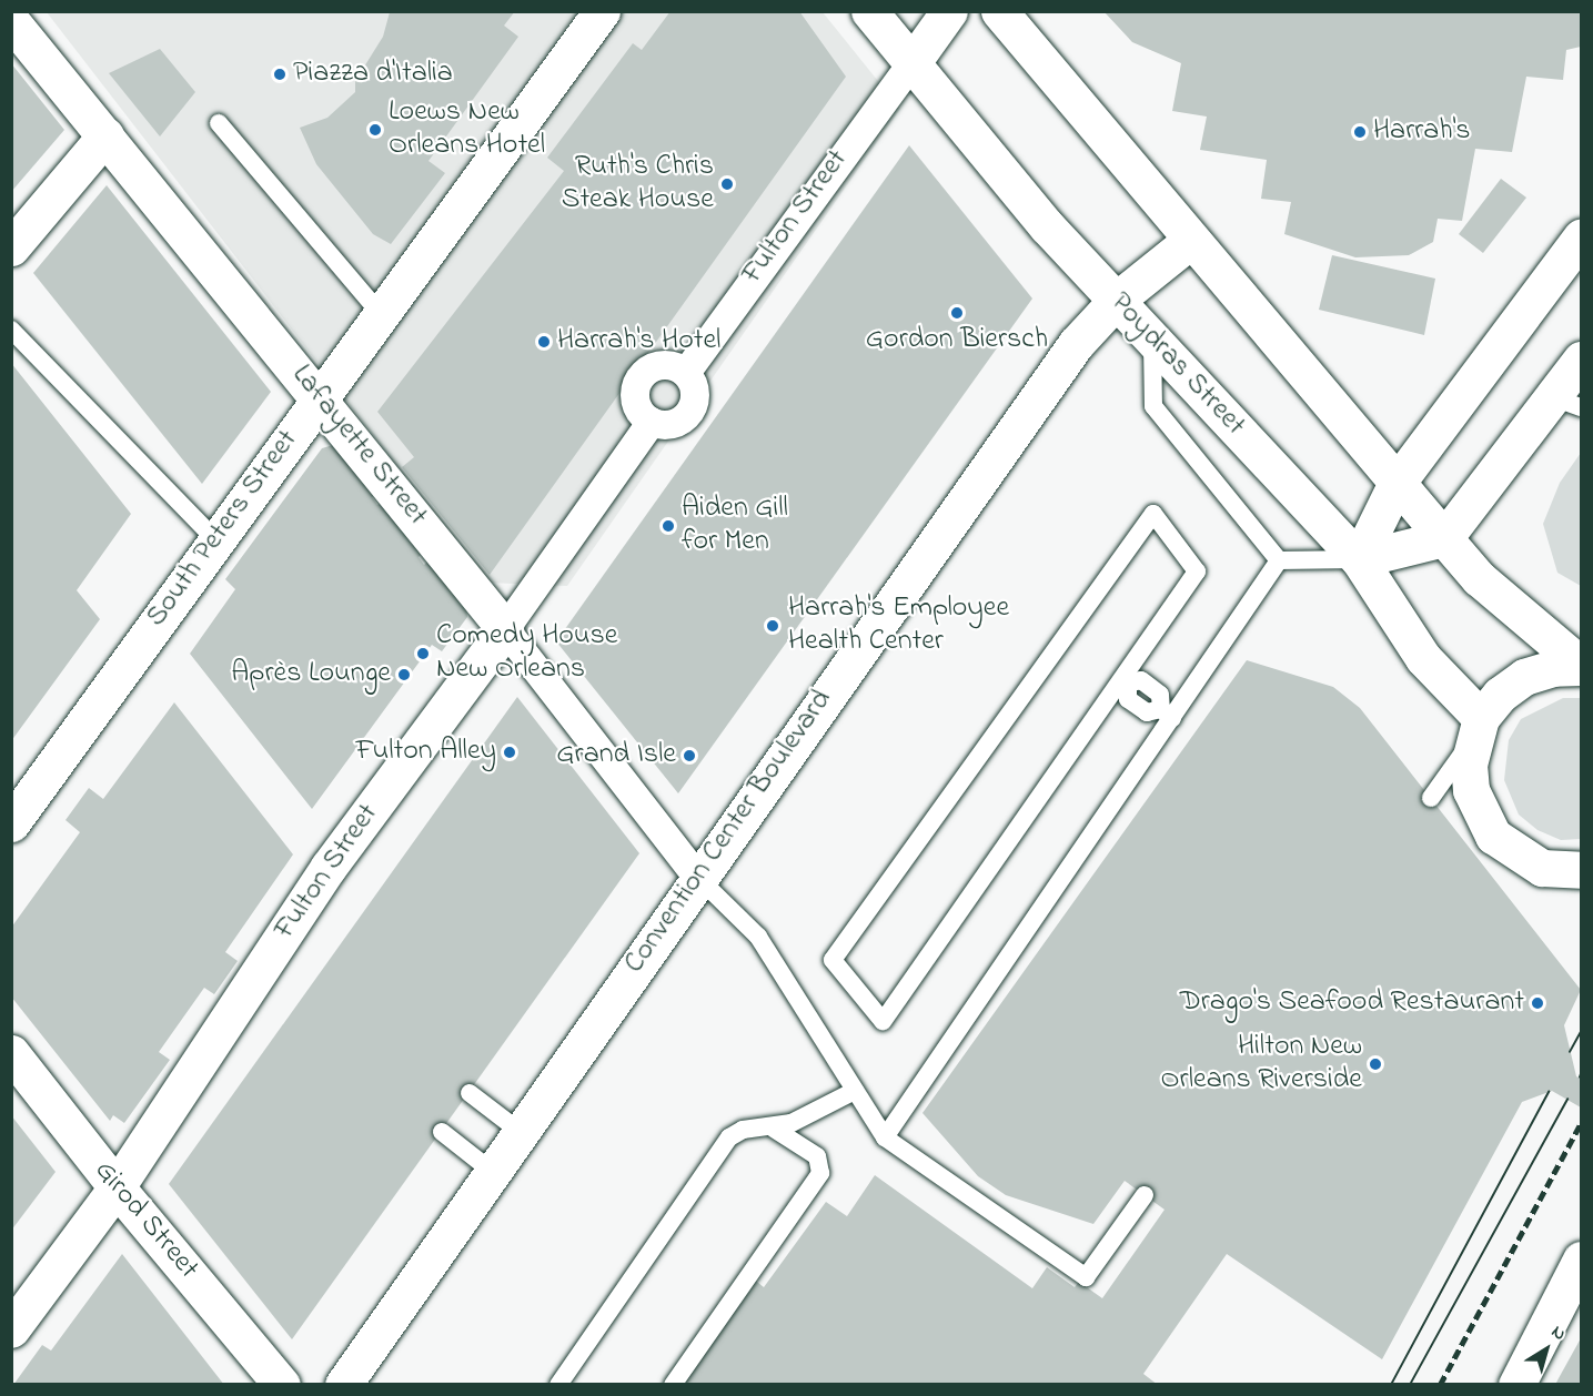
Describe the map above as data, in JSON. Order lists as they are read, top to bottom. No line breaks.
{"streets":{"street":["Fulton Street","Poydras Street","Lafayette Street","South Peters Street","Convention Center Boulevard","Girod Street"]},"crossings":[["Fulton Street","Poydras Street"],["Fulton Street","Lafayette Street"],["Fulton Street","Girod Street"],["Poydras Street","Convention Center Boulevard"],["Lafayette Street","South Peters Street"],["Lafayette Street","Convention Center Boulevard"]],"places":["Piazza d'Italia","Loews New Orleans Hotel","Harrah's","Ruth's Chris Steak House","Gordon Biersch","Harrah's Hotel","Aiden Gill for Men","Harrah's Employee Health Center","Comedy House New Orleans","Après Lounge","Fulton Alley","Grand Isle","Drago's Seafood Restaurant","Hilton New Orleans Riverside"],"north":"top right"}
